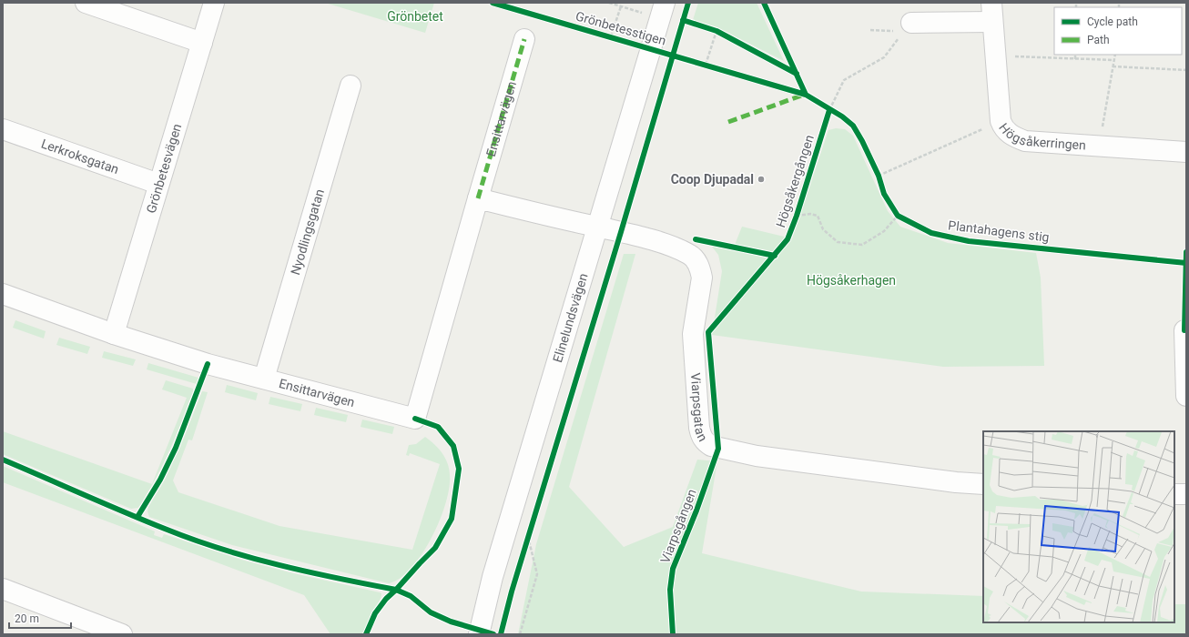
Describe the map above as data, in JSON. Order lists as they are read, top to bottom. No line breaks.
{"streets":{"street":["Ensittarvägen","Högsåkerringen","Lerkroksgatan","Grönbetesvägen","Nyodlingsgatan","Elinelundsvägen","Viarpsgatan"],"cycle path":["Grönbetesstigen","Högsåkergången","Plantahagens stig"]},"crossings":[["Ensittarvägen","Grönbetesvägen"],["Ensittarvägen","Nyodlingsgatan"],["Lerkroksgatan","Grönbetesvägen"],["Elinelundsvägen","Viarpsgatan"]],"parks":["Grönbetet","Högsåkerhagen"],"places":["Coop Djupadal"],"legend":["Cycle path","Path"],"scale_bar":"20 m"}
